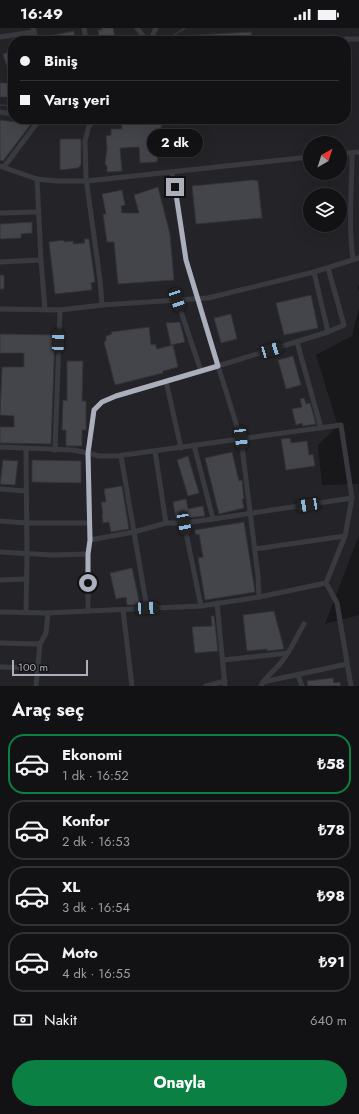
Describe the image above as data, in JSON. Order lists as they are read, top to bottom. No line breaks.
{"scale_bar":"100 m","north":"top right","page":{"status":"16:49","banner":["Biniş","Varış yeri"],"bubble":"2 dk","scale":"100 m","heading":"Araç seç","list":[{"name":"Ekonomi","note":"1 dk · 16:52","value":"₺58"},{"name":"Konfor","note":"2 dk · 16:53","value":"₺78"},{"name":"XL","note":"3 dk · 16:54","value":"₺98"},{"name":"Moto","note":"4 dk · 16:55","value":"₺91"}],"pay":["Nakit","640 m"],"buttons":"Onayla"}}
